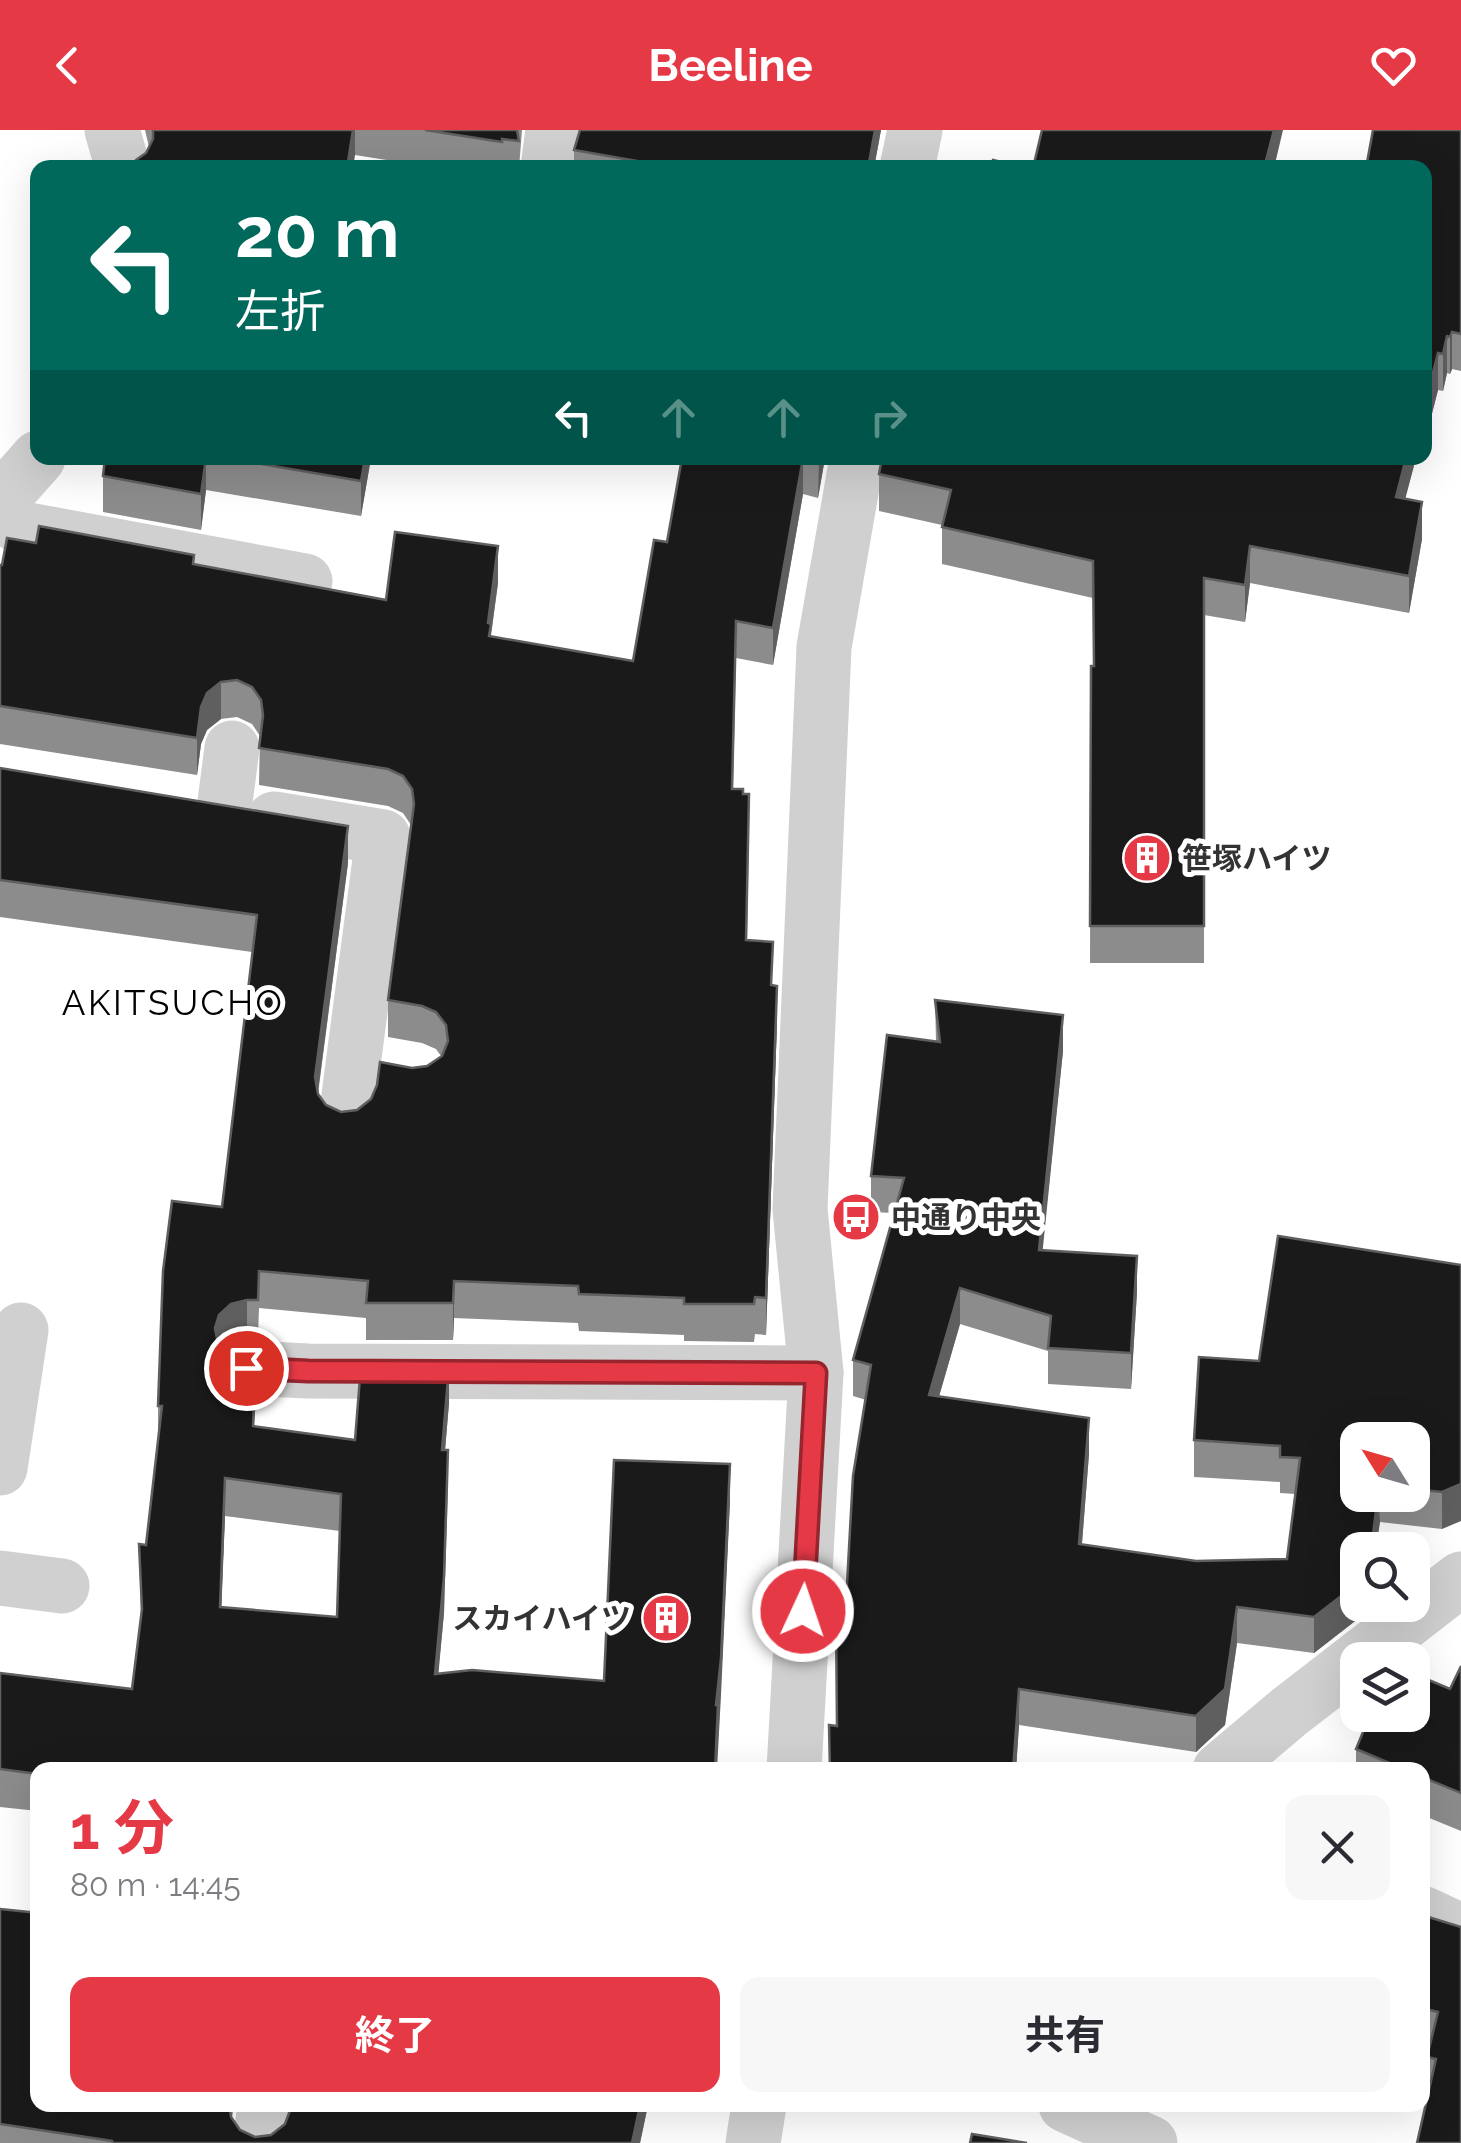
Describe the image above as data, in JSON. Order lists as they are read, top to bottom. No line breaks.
{"districts":["AKITSUCHO"],"places":{"building":["笹塚ハイツ","スカイハイツ"],"bus stop":["中通り中央"]},"north":"top left","page":{"header":"Beeline","turn":["20 m","左折"],"heading":["1 分","80 m · 14:45"],"buttons":["終了","共有"]}}
